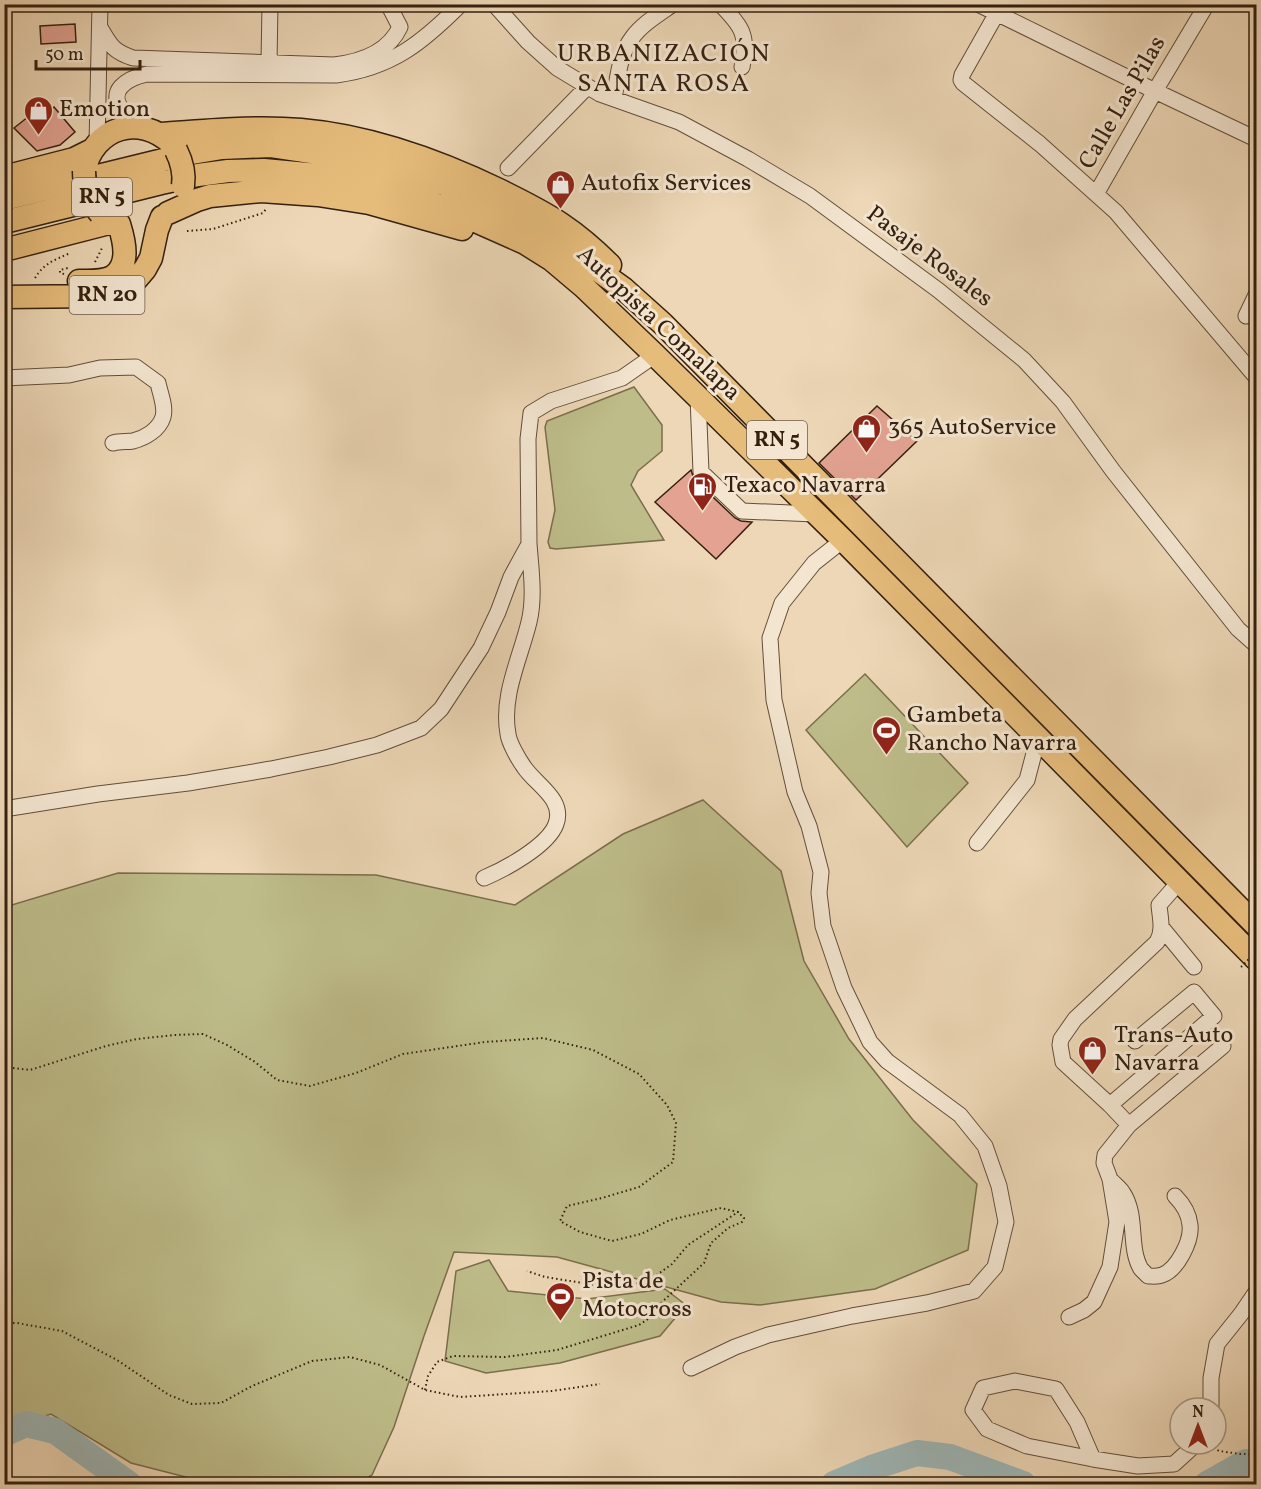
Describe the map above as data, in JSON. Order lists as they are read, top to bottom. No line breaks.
{"streets":{"highway":["RN 5","RN 20","Autopista Comalapa"],"street":["Calle Las Pilas","Pasaje Rosales"]},"districts":["URBANIZACIÓN SANTA ROSA"],"places":{"shop":["Emotion","Autofix Services","365 AutoService","Trans-Auto Navarra"],"fuel station":["Texaco Navarra"],"sports":["Gambeta Rancho Navarra","Pista de Motocross"]},"scale_bar":"50 m","north":"top"}
